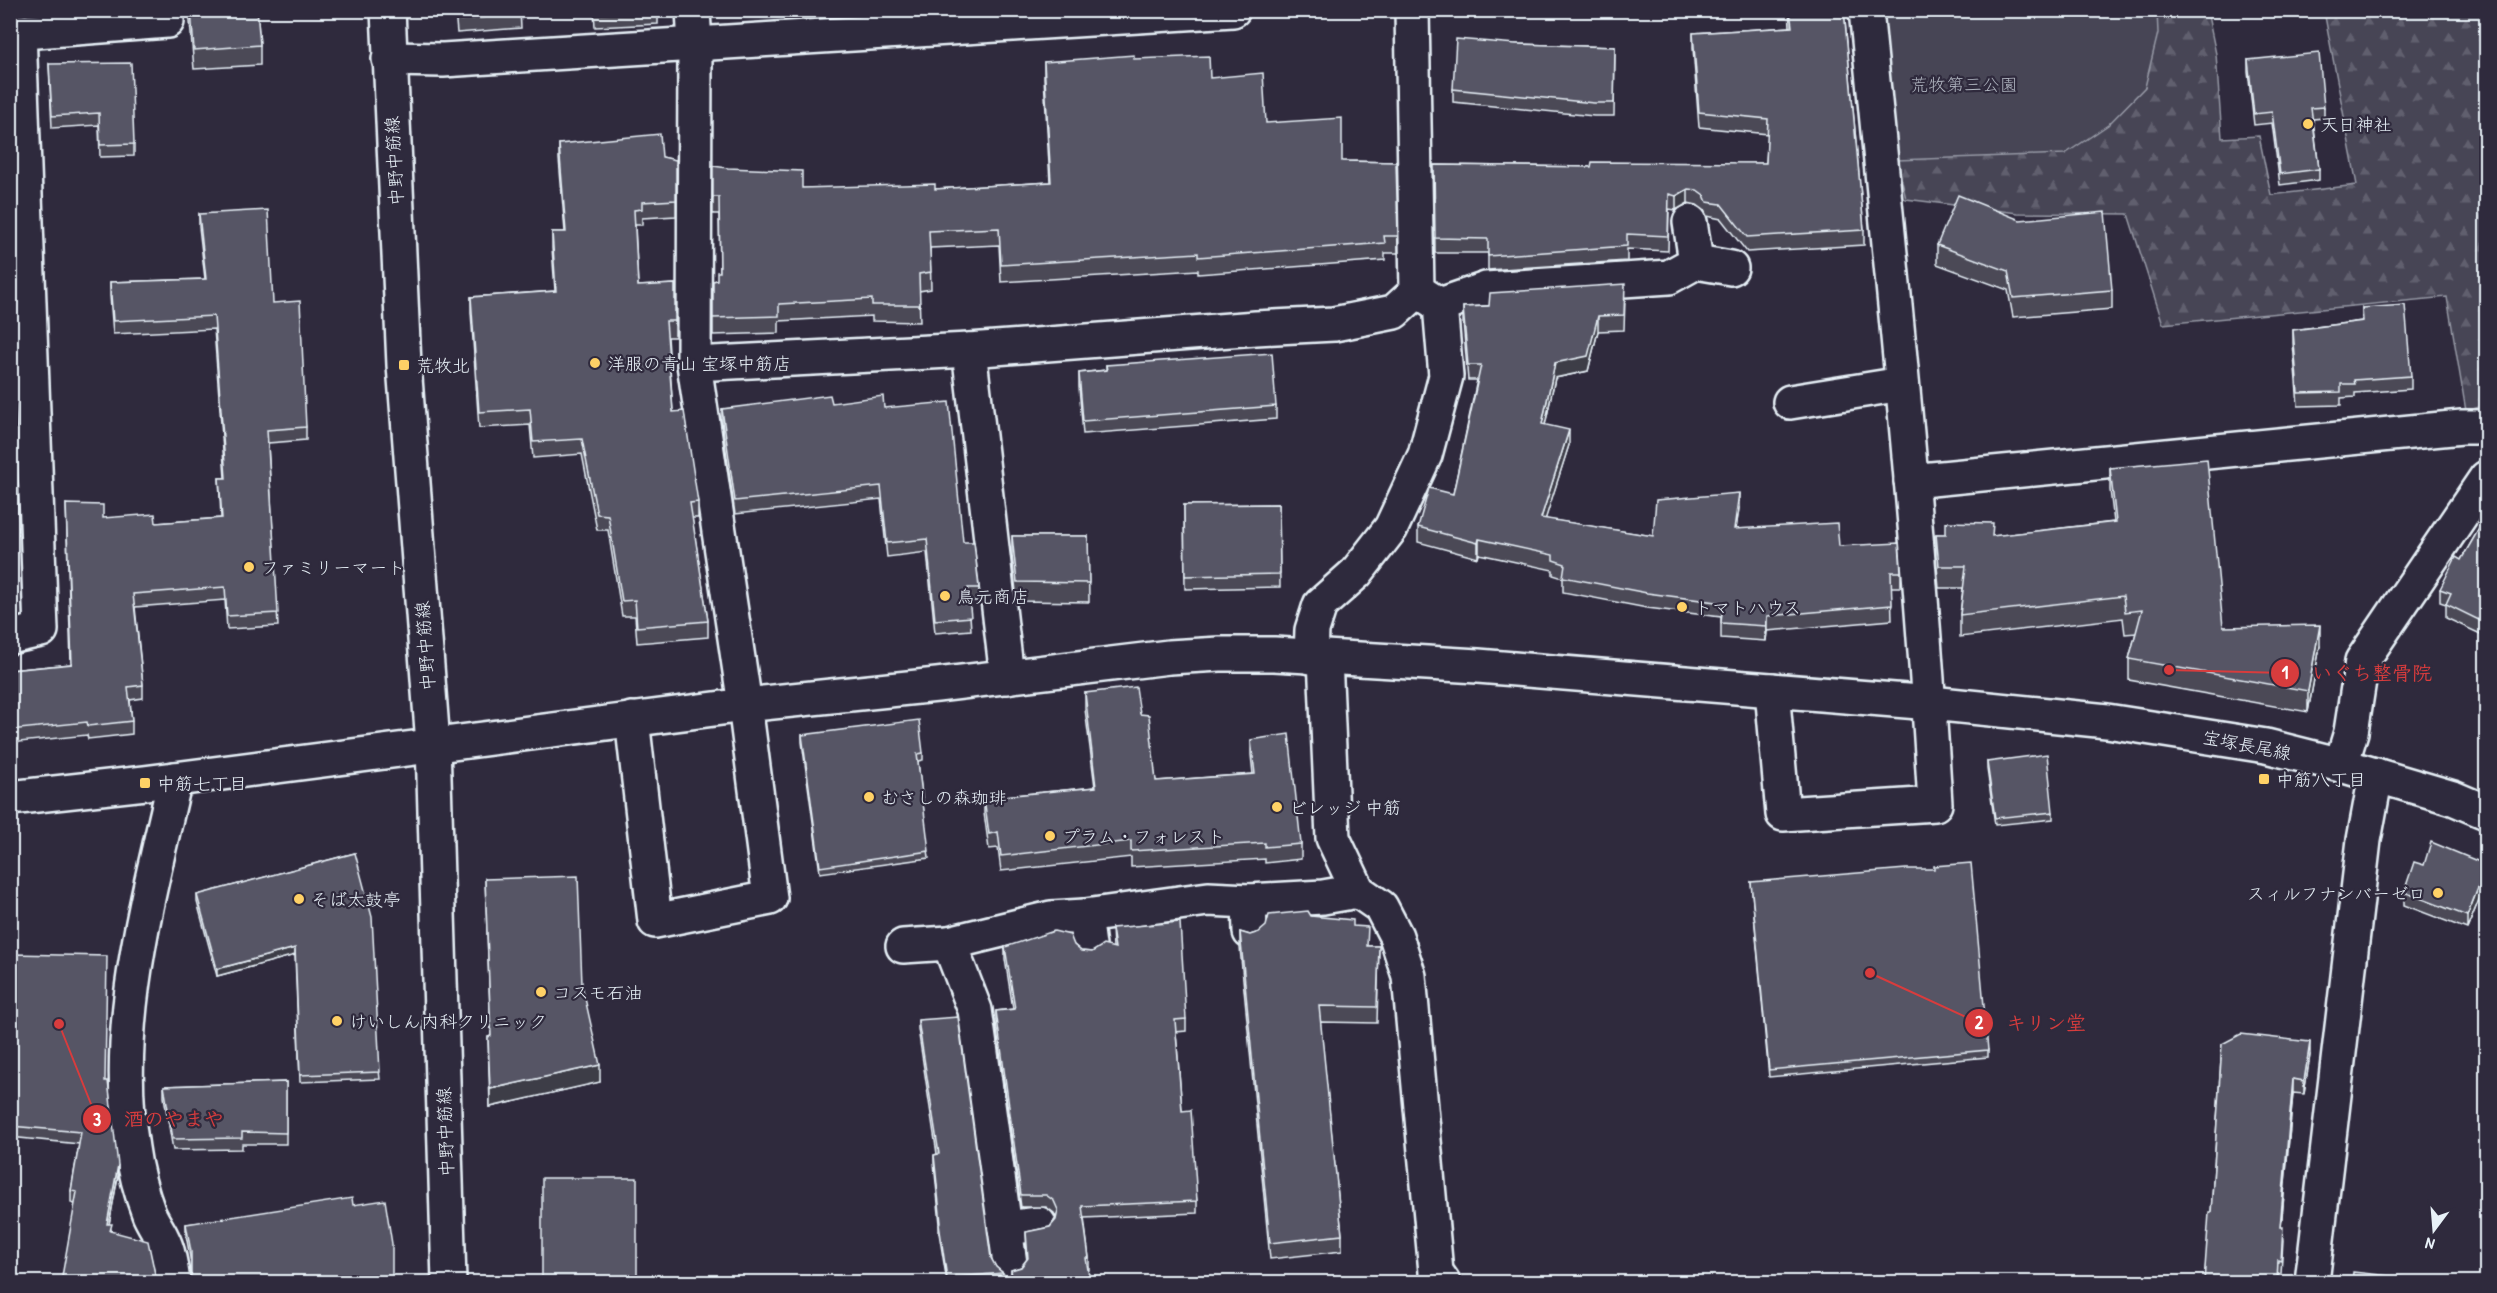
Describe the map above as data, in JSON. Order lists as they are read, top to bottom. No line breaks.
{"streets":{"street":["中野中筋線","宝塚長尾線"]},"crossings":[["中野中筋線","宝塚長尾線"]],"parks":["荒牧第三公園"],"places":{"other":["天日神社","洋服の青山 宝塚中筋店","ファミリーマート","鳥元商店","トマトハウス","いぐち整骨院","むさしの森珈琲","ビレッジ 中筋","プラム・フォレスト","スィルフナンバーゼロ","そば太鼓亭","キリン堂","コスモ石油","けいしん内科クリニック","酒のやまや"],"transit":["荒牧北","中筋八丁目","中筋七丁目"]},"north":"bottom"}
